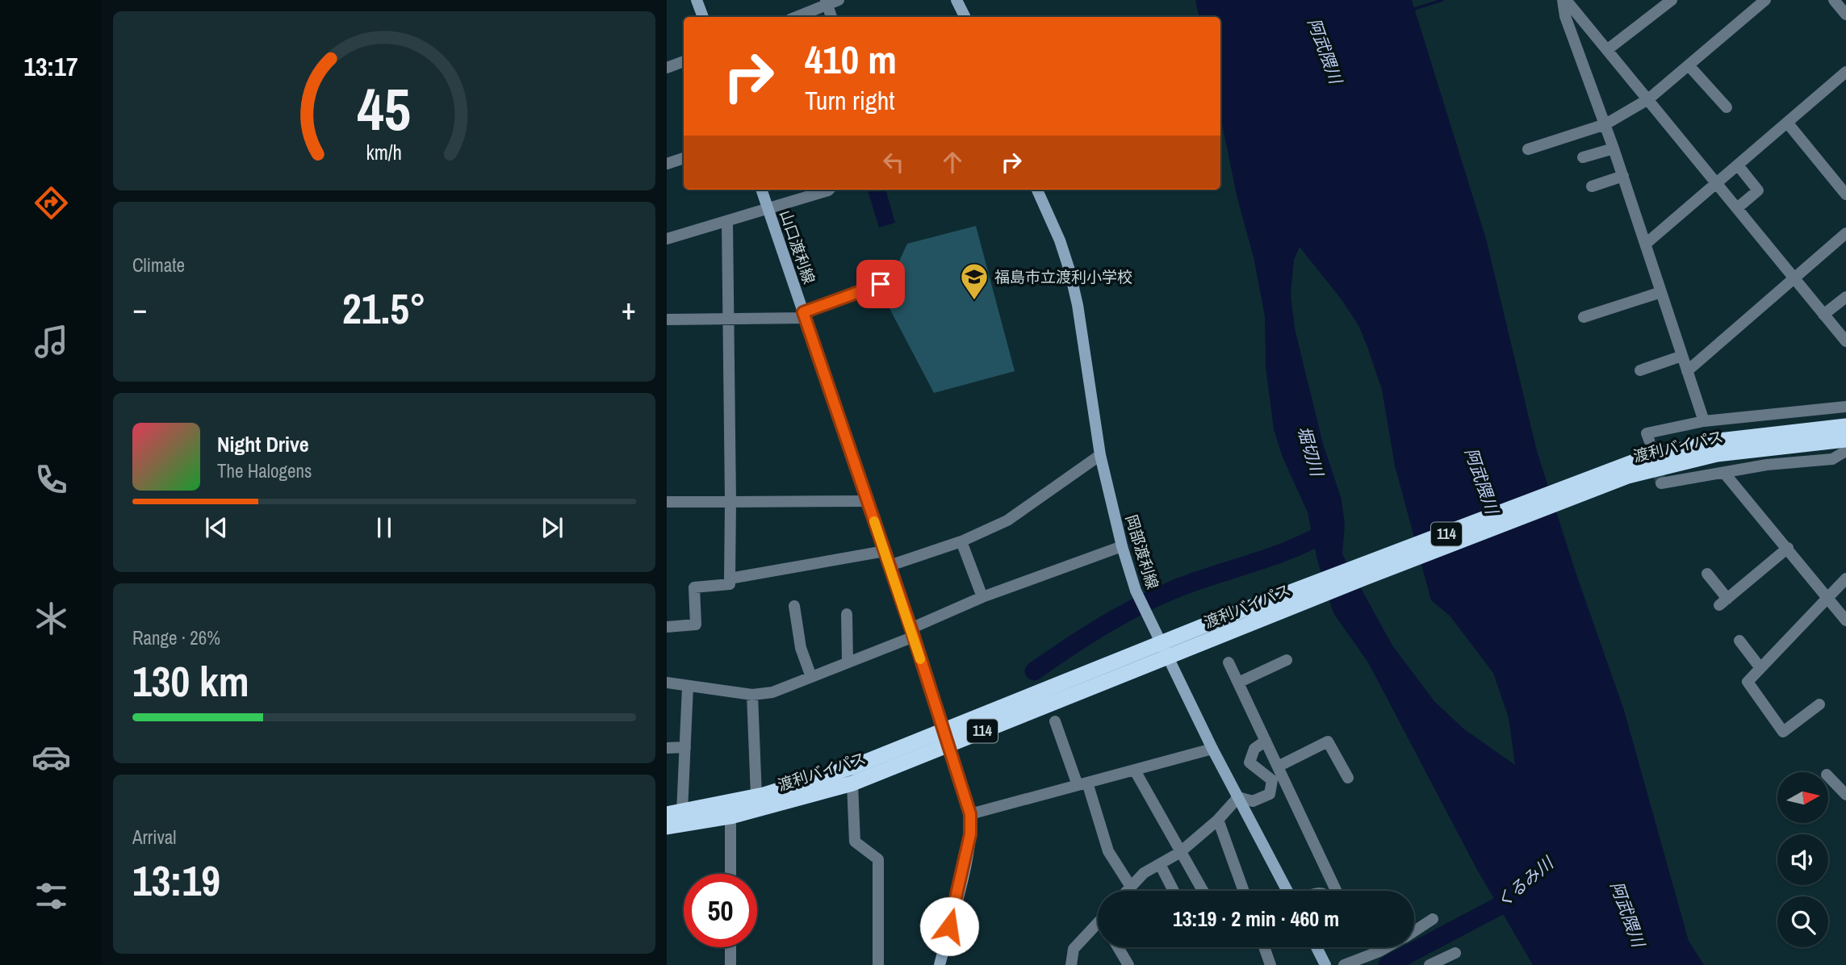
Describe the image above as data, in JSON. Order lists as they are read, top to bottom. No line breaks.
{"streets":{"highway":["渡利バイパス","114"],"main road":["山口渡利線","岡部渡利線"]},"crossings":[["山口渡利線","渡利バイパス"],["渡利バイパス","岡部渡利線"]],"water":["阿武隈川","堀切川","くるみ川"],"places":{"school or university":["福島市立渡利小学校"]},"north":"right","page":{"tabs":"13:17","turn":["410 m","Turn right"],"tile":["Climate",["Range · 26%","130 km"],["Arrival","13:19"]],"heat":["−","21.5°","+"],"song":["Night Drive","The Halogens"],"limit":"50","trip":"13:19 · 2 min · 460 m","gauge":["45","km/h"]}}
